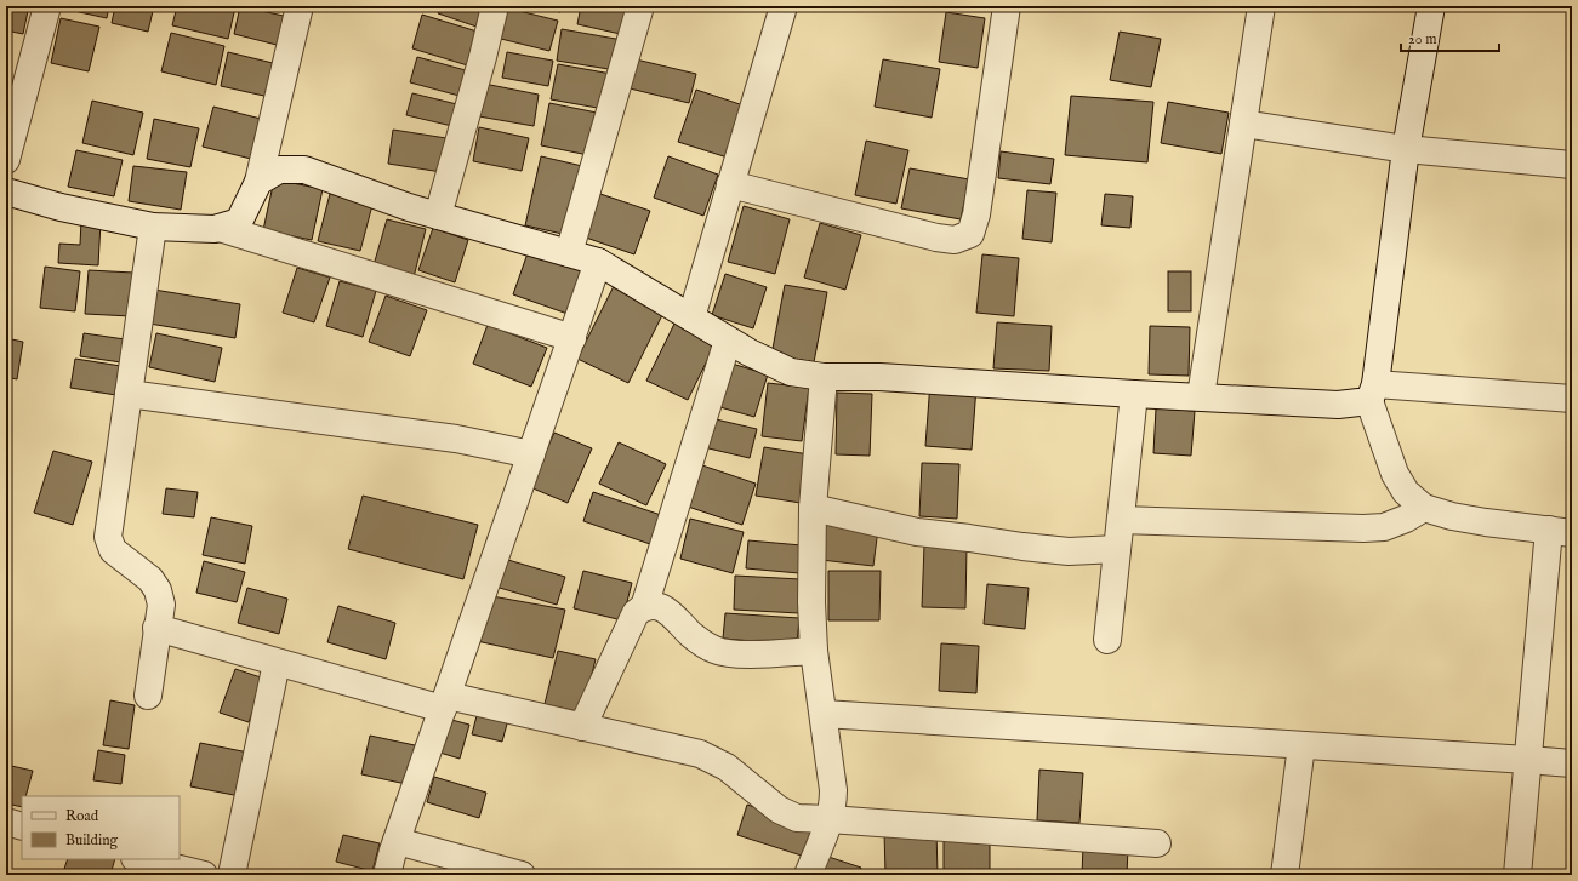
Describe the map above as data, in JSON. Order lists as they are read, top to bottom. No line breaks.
{"legend":["Road","Building"],"scale_bar":"20 m"}
